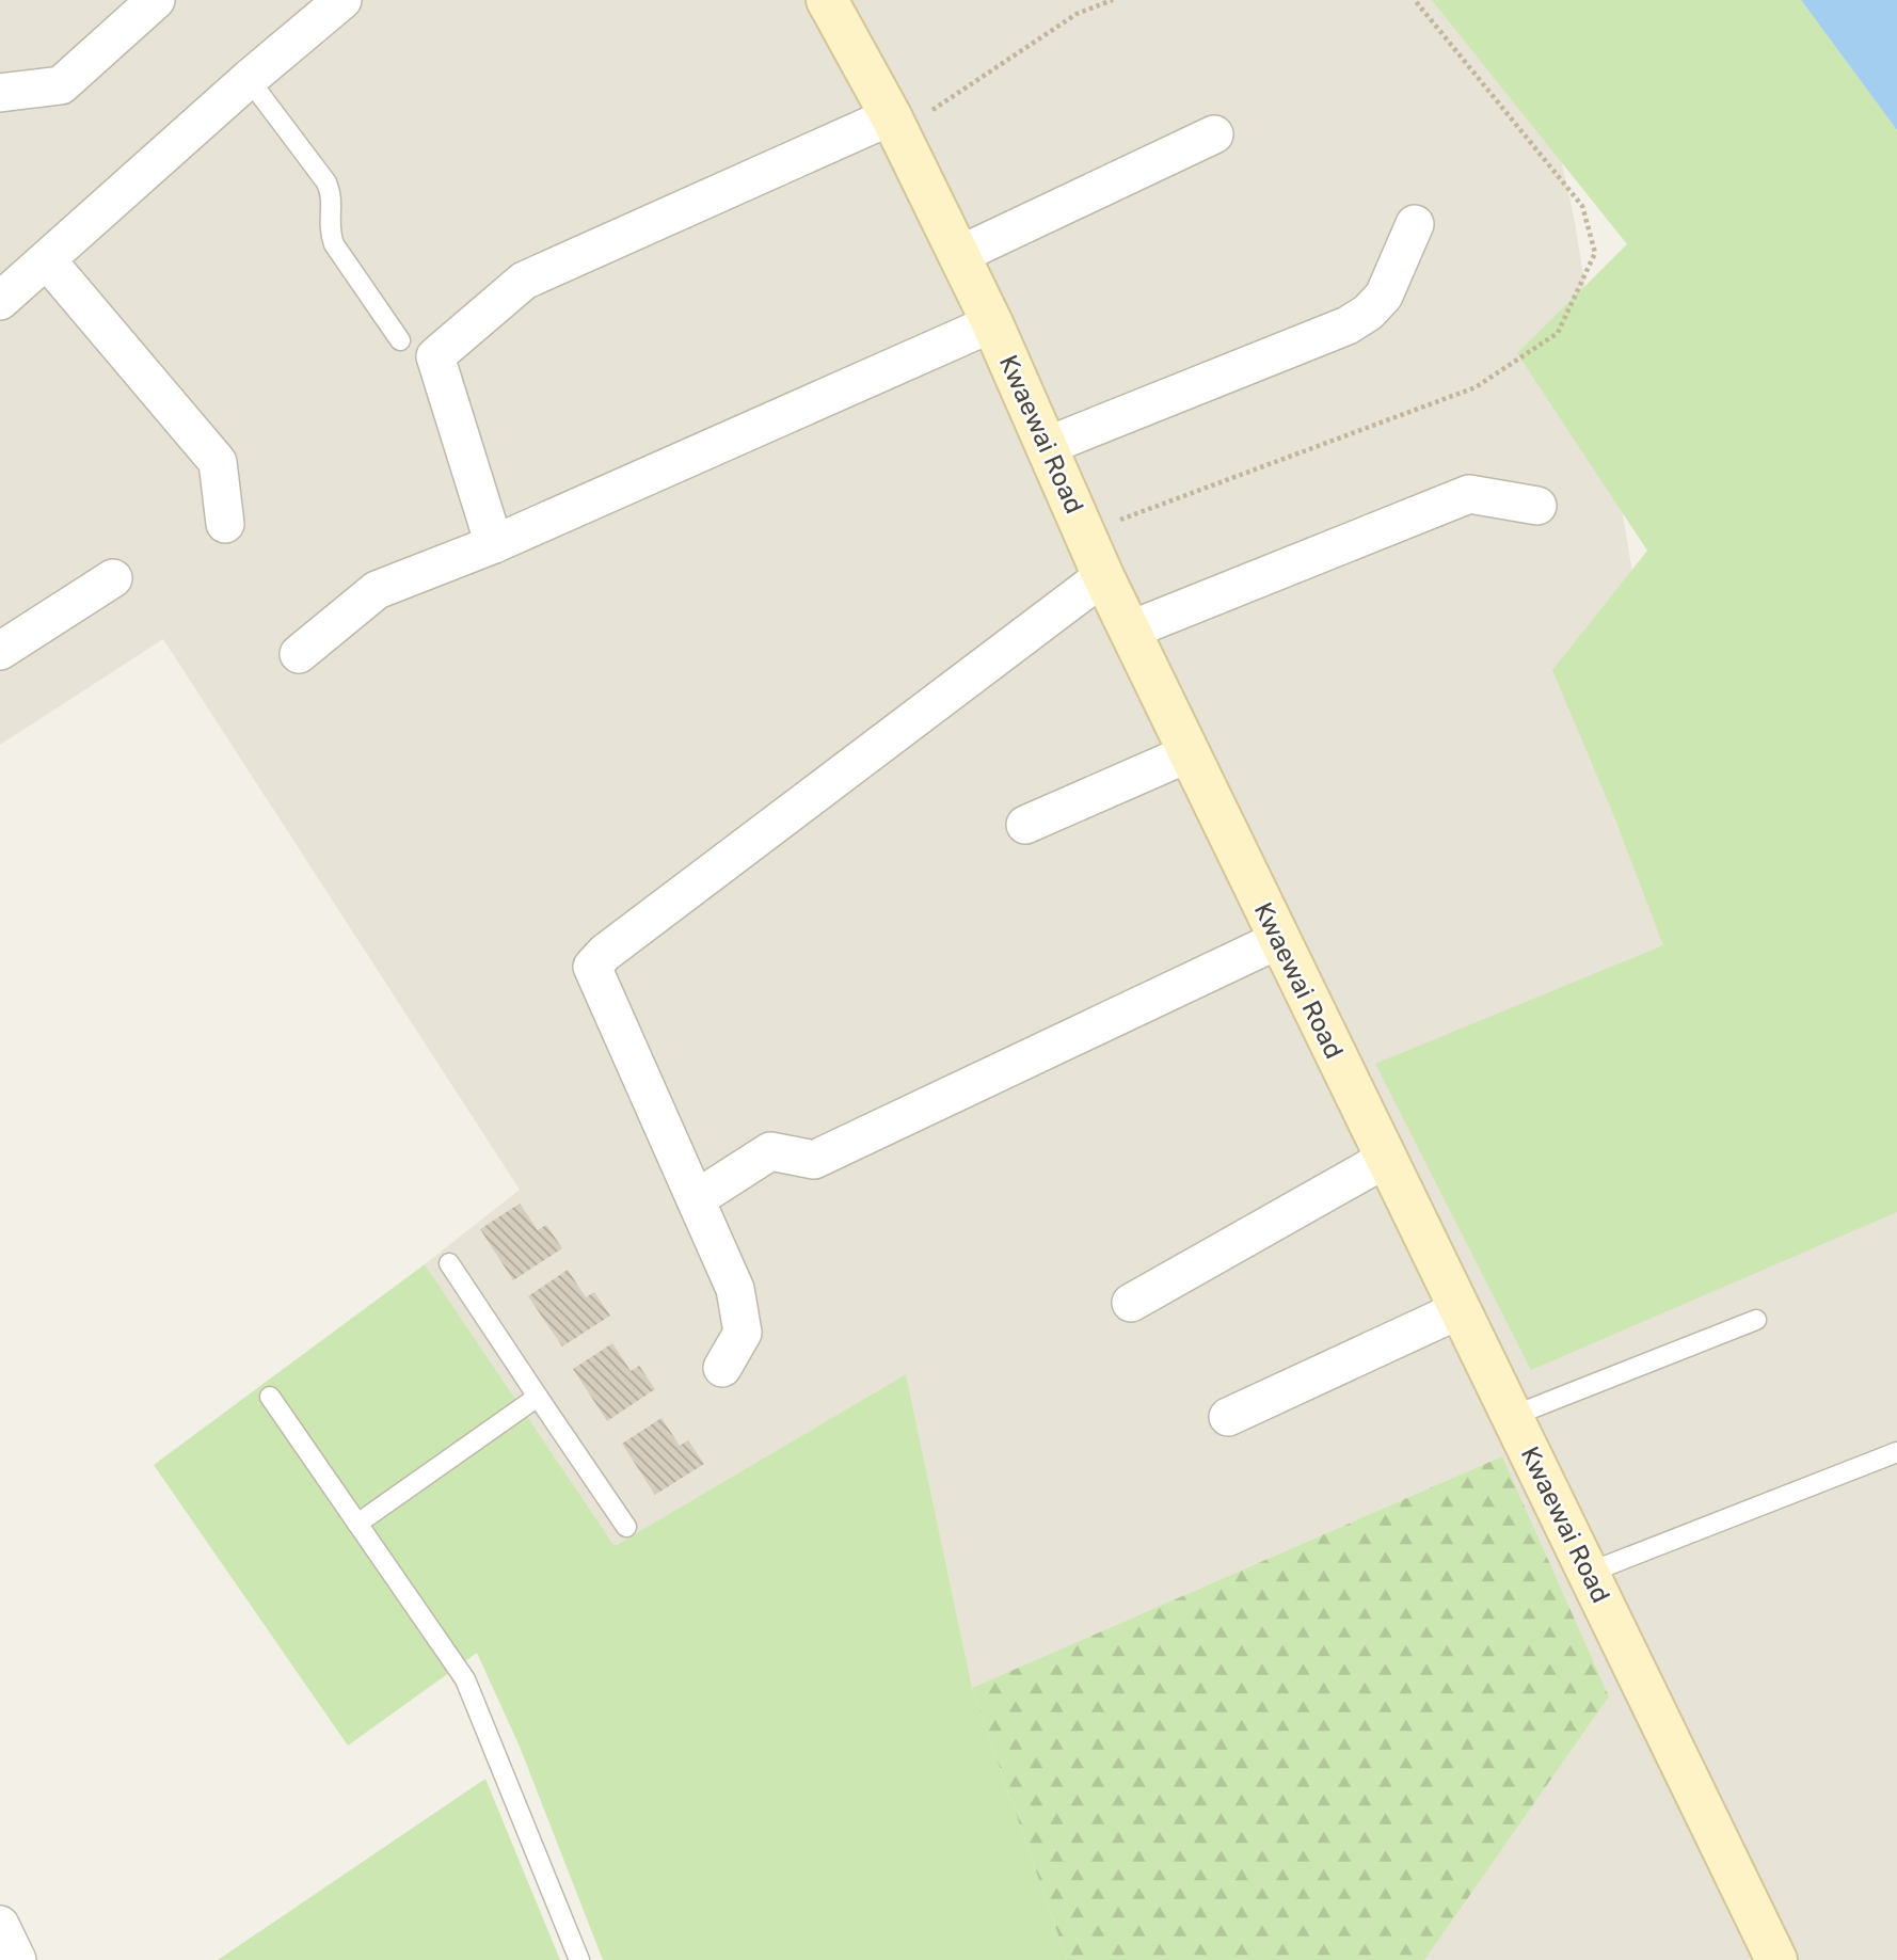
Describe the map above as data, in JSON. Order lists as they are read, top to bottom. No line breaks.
{"streets":{"street":["Kwaewai Road"]}}
